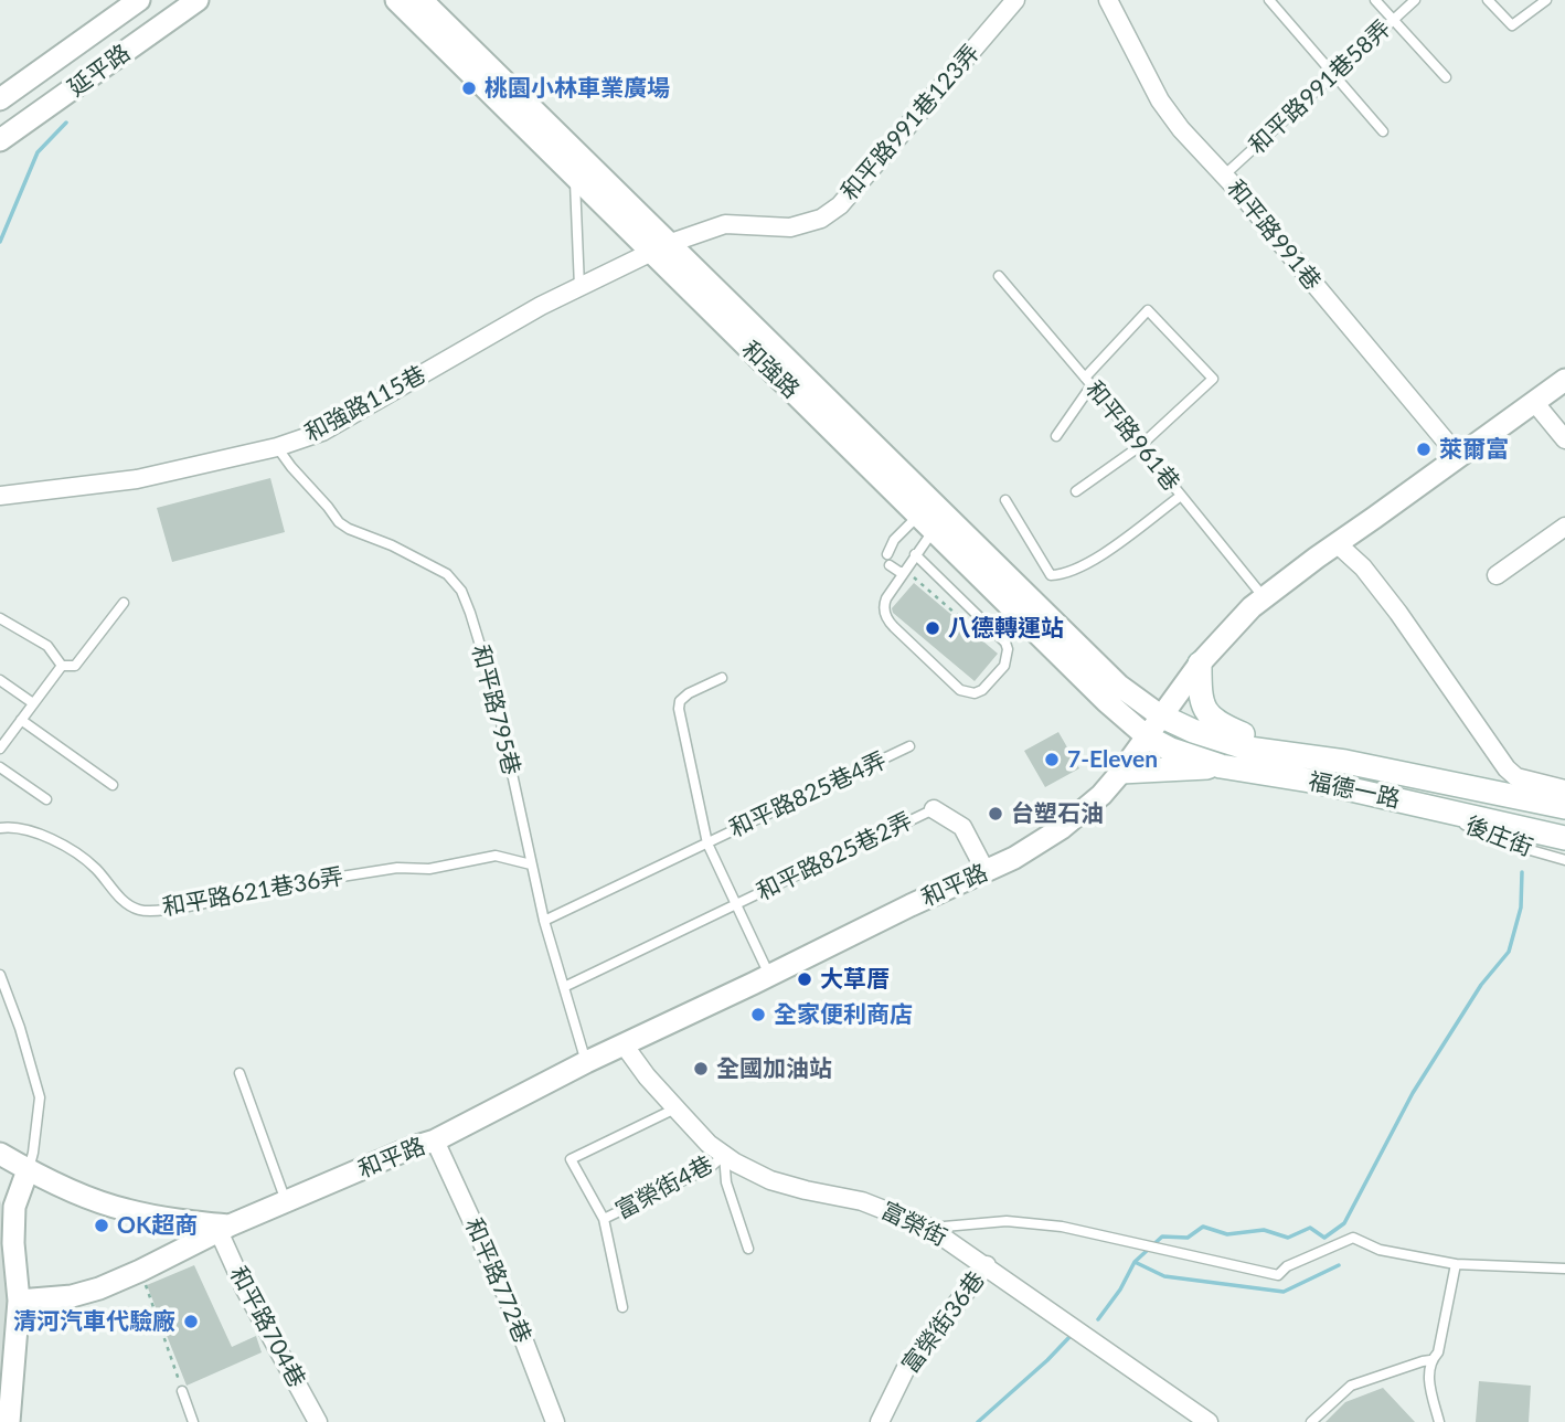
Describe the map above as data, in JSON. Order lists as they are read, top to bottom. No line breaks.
{"streets":{"main road":["福德一路"],"street":["延平路","和平路991巷123弄","和平路991巷","和強路","和強路115巷","和平路","富榮街","和平路772巷","富榮街36巷","和平路704巷"],"lane":["和平路991巷58弄","和平路961巷","和平路795巷","和平路825巷4弄","後庄街","和平路825巷2弄","和平路621巷36弄","富榮街4巷"]},"crossings":[["和平路991巷58弄","和平路991巷"],["和平路991巷123弄","和強路"],["和平路991巷123弄","和強路115巷"],["和平路991巷","和平路"],["和強路","和強路115巷"],["和強路","福德一路"],["和強路","和平路"],["和強路115巷","和平路795巷"],["和平路961巷","和平路"],["和平路795巷","和平路825巷4弄"],["和平路795巷","和平路825巷2弄"],["和平路795巷","和平路"],["和平路795巷","和平路621巷36弄"],["福德一路","後庄街"],["福德一路","和平路"],["和平路","富榮街"],["和平路","和平路772巷"],["和平路","和平路704巷"],["富榮街4巷","富榮街"],["富榮街","富榮街36巷"]],"places":["桃園小林車業廣場","萊爾富","八德轉運站","7-Eleven","台塑石油","大草厝","全家便利商店","全國加油站","OK超商","清河汽車代驗廠"]}
